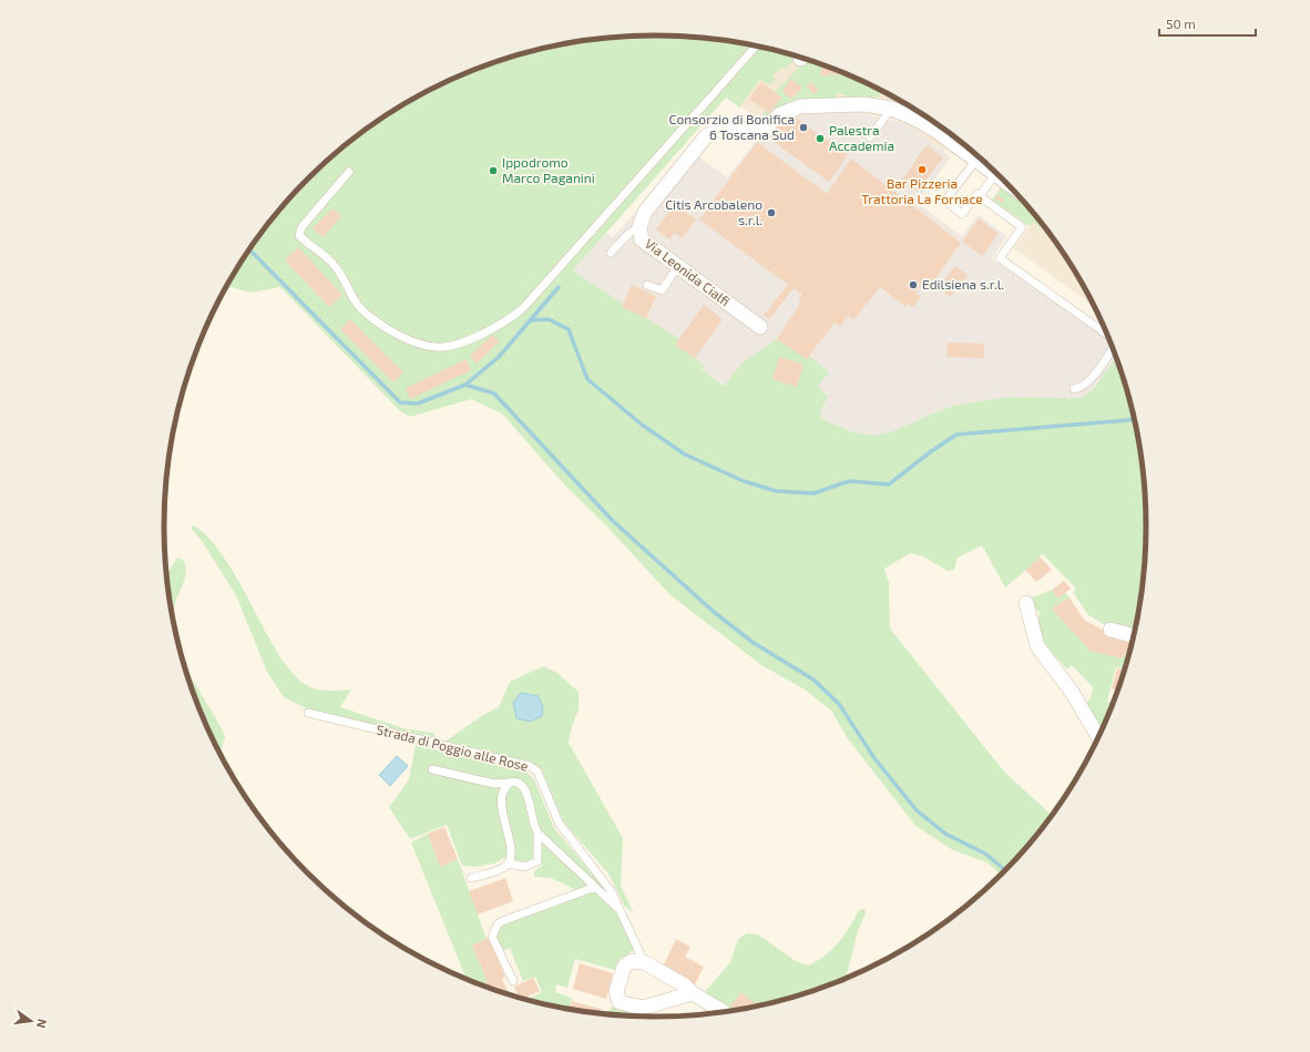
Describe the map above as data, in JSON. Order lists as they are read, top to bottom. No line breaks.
{"streets":{"street":["Via Leonida Cialfi"],"lane":["Strada di Poggio alle Rose"]},"places":["Consorzio di Bonifica 6 Toscana Sud","Palestra Accademia","Bar Pizzeria Trattoria La Fornace","Ippodromo Marco Paganini","Citis Arcobaleno s.r.l.","Edilsiena s.r.l."],"scale_bar":"50 m","north":"right"}
